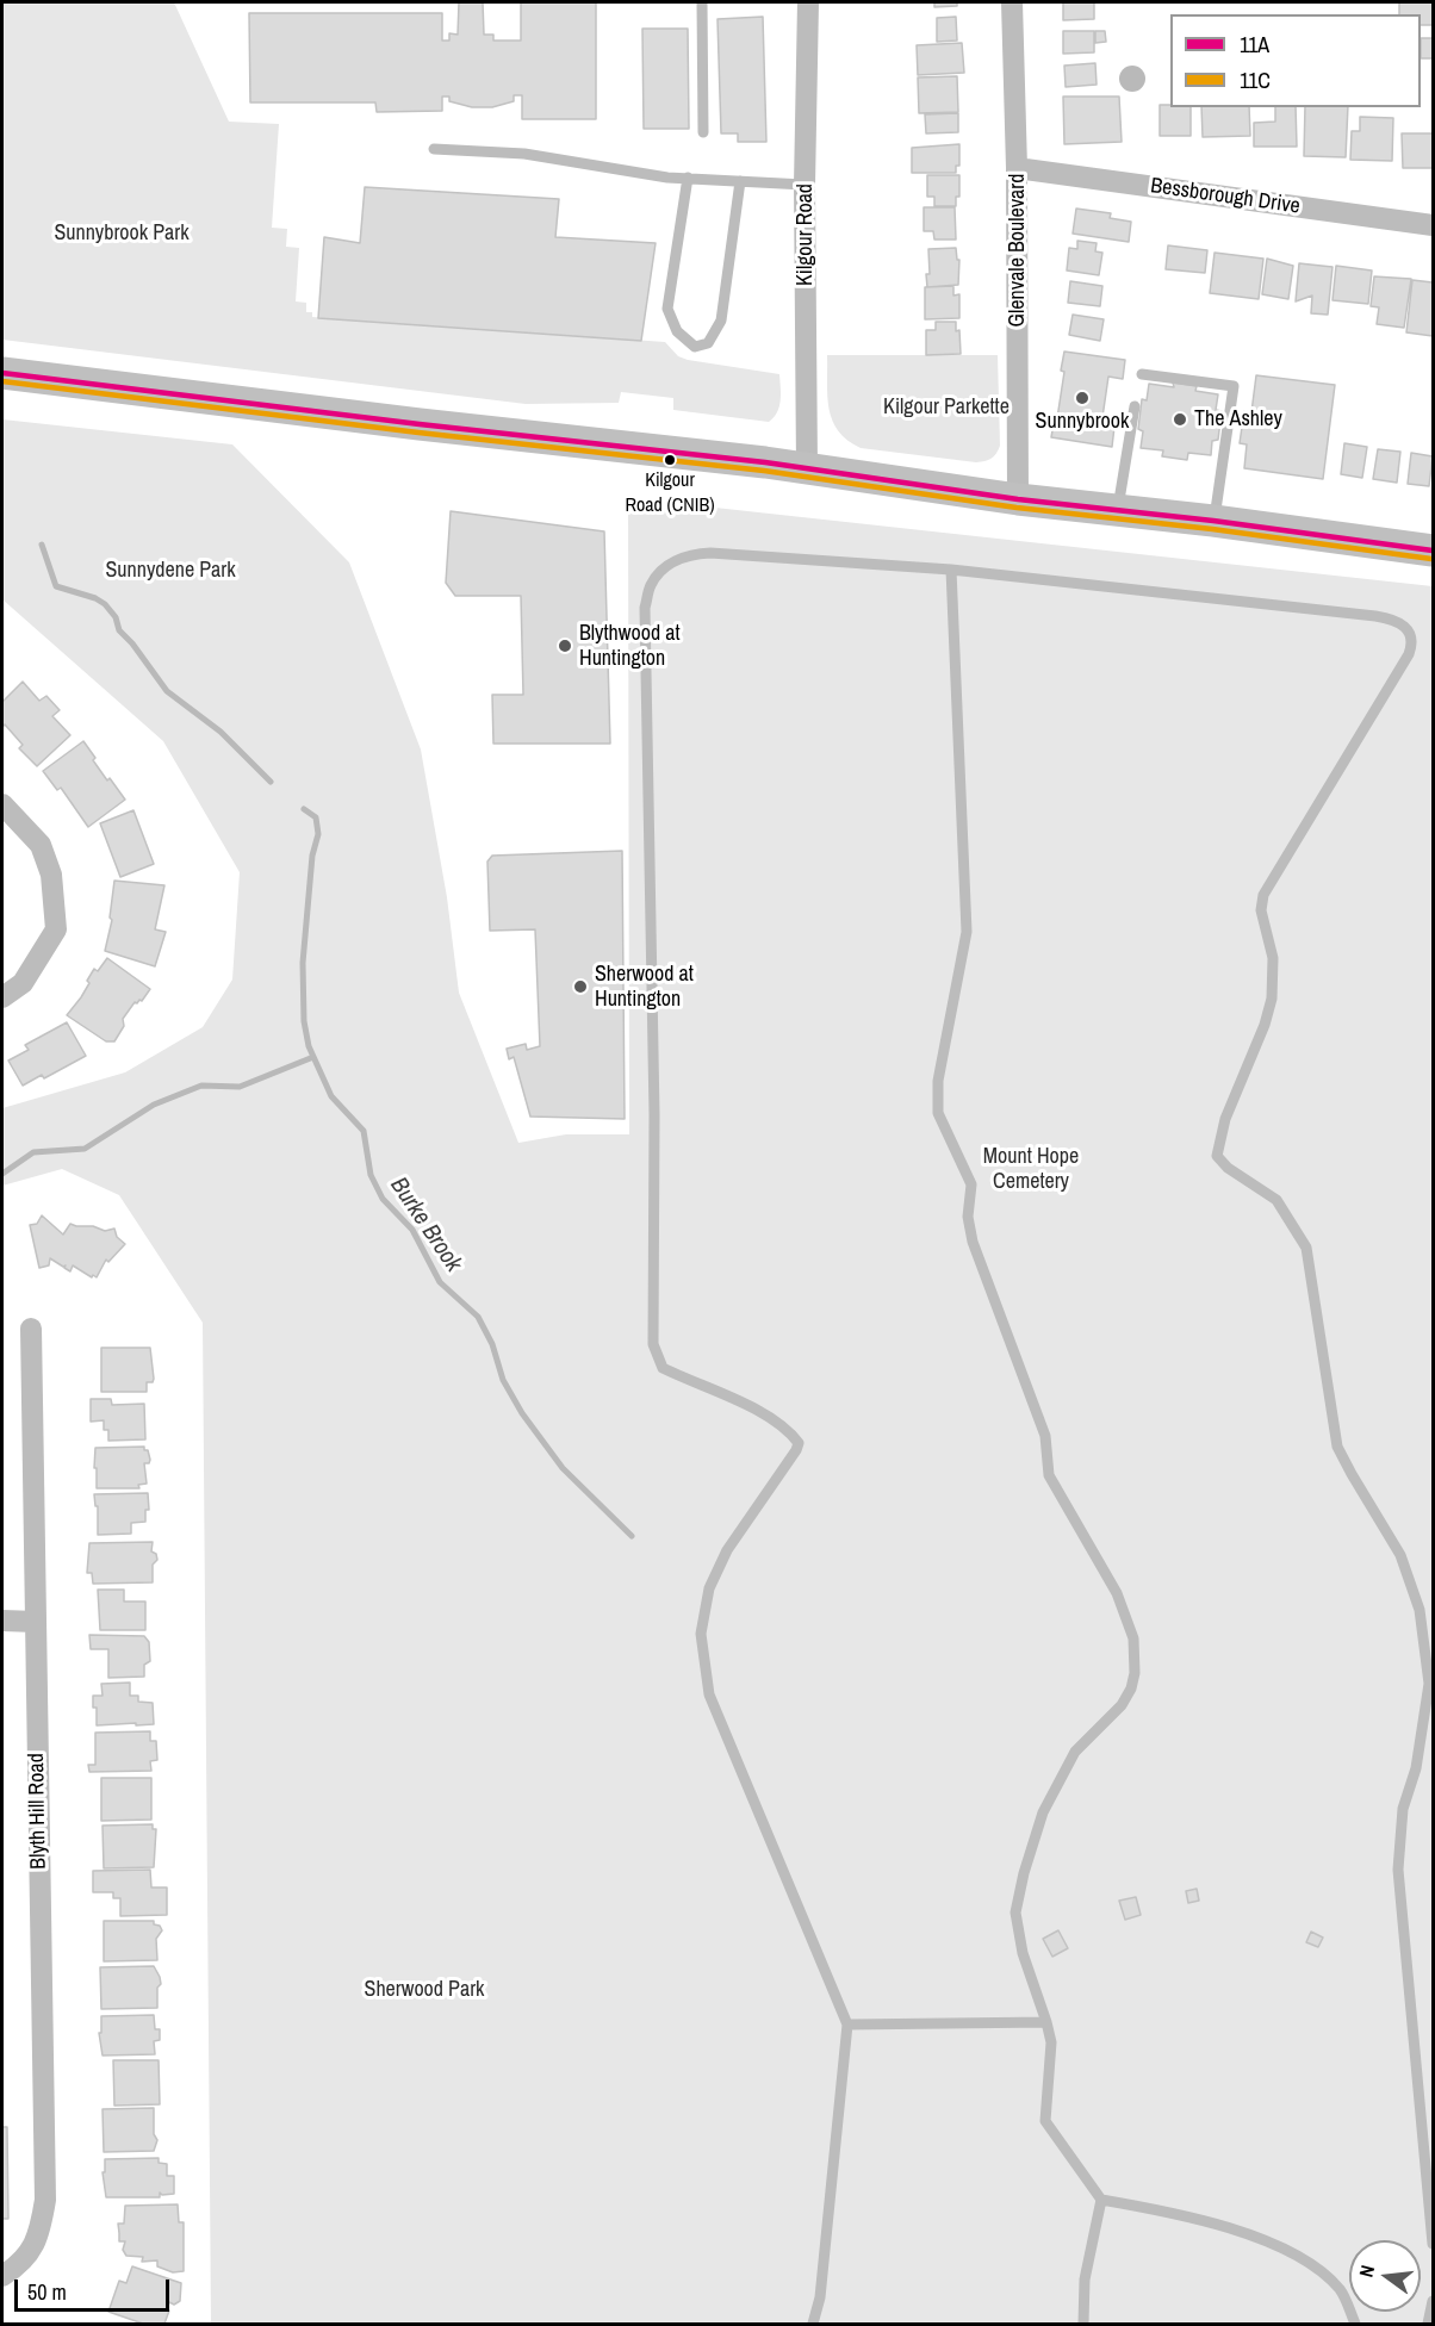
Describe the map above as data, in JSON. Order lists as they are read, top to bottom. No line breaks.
{"streets":{"street":["Bessborough Drive","Kilgour Road","Glenvale Boulevard","Blyth Hill Road"]},"crossings":[["Bessborough Drive","Glenvale Boulevard"]],"water":["Burke Brook"],"parks":["Sunnybrook Park","Kilgour Parkette","Sunnydene Park","Mount Hope Cemetery","Sherwood Park"],"places":["Sunnybrook","The Ashley","Kilgour Road (CNIB)","Blythwood at Huntington","Sherwood at Huntington"],"lines":["transit line 11A","transit line 11C"],"legend":["11A","11C"],"scale_bar":"50 m","north":"left"}
